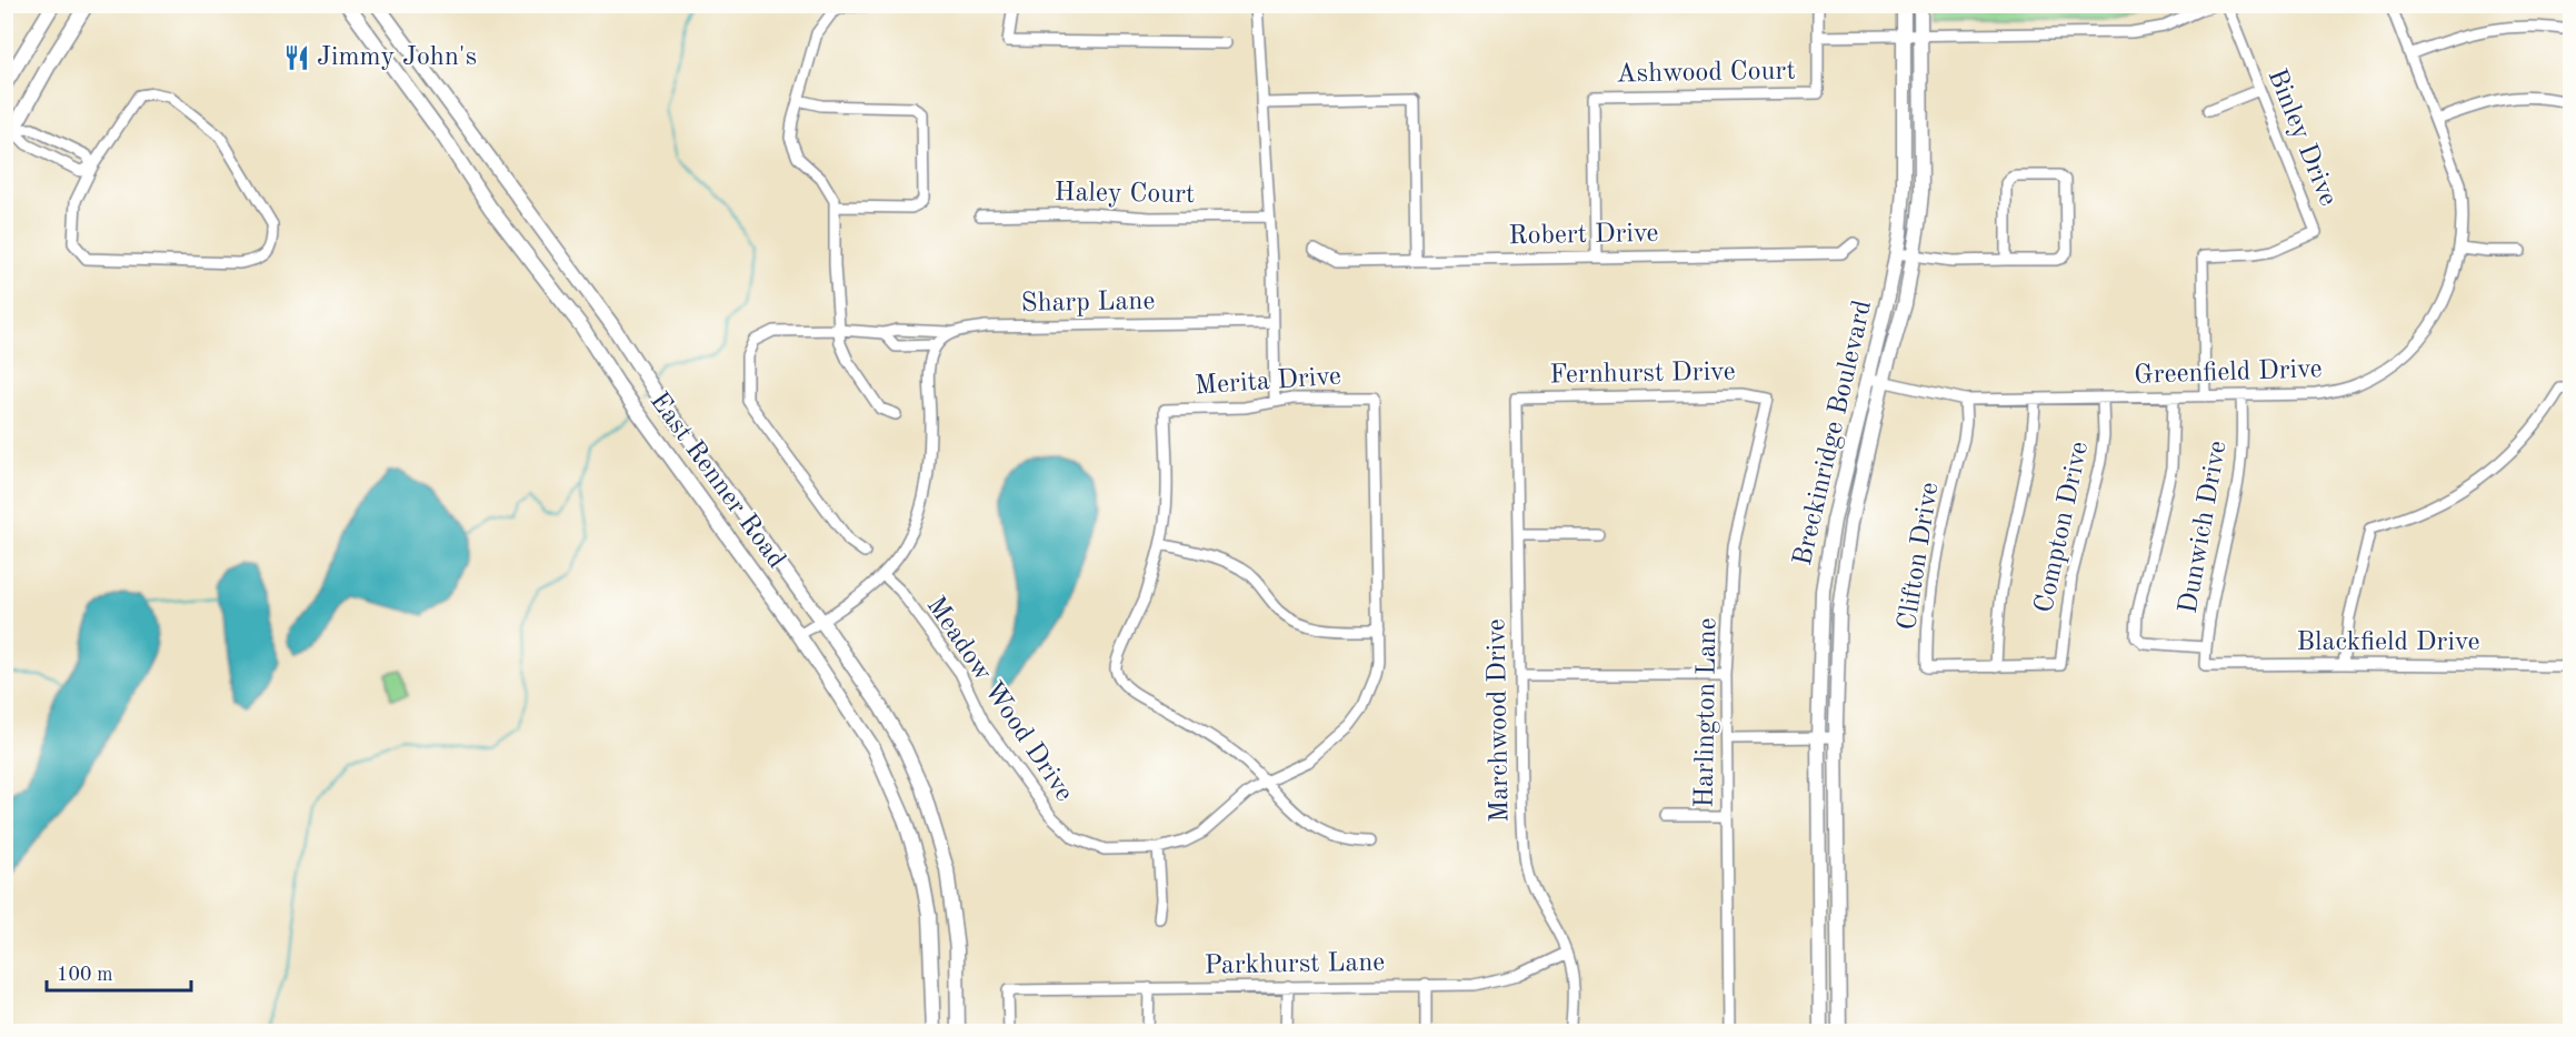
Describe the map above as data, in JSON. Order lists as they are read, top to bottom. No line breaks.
{"streets":{"main road":["Breckinridge Boulevard","East Renner Road"],"street":["Ashwood Court","Binley Drive","Haley Court","Robert Drive","Sharp Lane","Greenfield Drive","Fernhurst Drive","Merita Drive","Compton Drive","Dunwich Drive","Clifton Drive","Blackfield Drive","Meadow Wood Drive","Harlington Lane","Marchwood Drive","Parkhurst Lane"]},"crossings":[["Ashwood Court","Robert Drive"],["Binley Drive","Greenfield Drive"],["Greenfield Drive","Breckinridge Boulevard"],["Greenfield Drive","Compton Drive"],["Greenfield Drive","Dunwich Drive"],["Greenfield Drive","Clifton Drive"],["Fernhurst Drive","Harlington Lane"],["Fernhurst Drive","Marchwood Drive"],["Merita Drive","Meadow Wood Drive"],["Compton Drive","Clifton Drive"],["Dunwich Drive","Blackfield Drive"],["Marchwood Drive","Parkhurst Lane"]],"places":{"restaurant":["Jimmy John's"]},"scale_bar":"100 m"}
